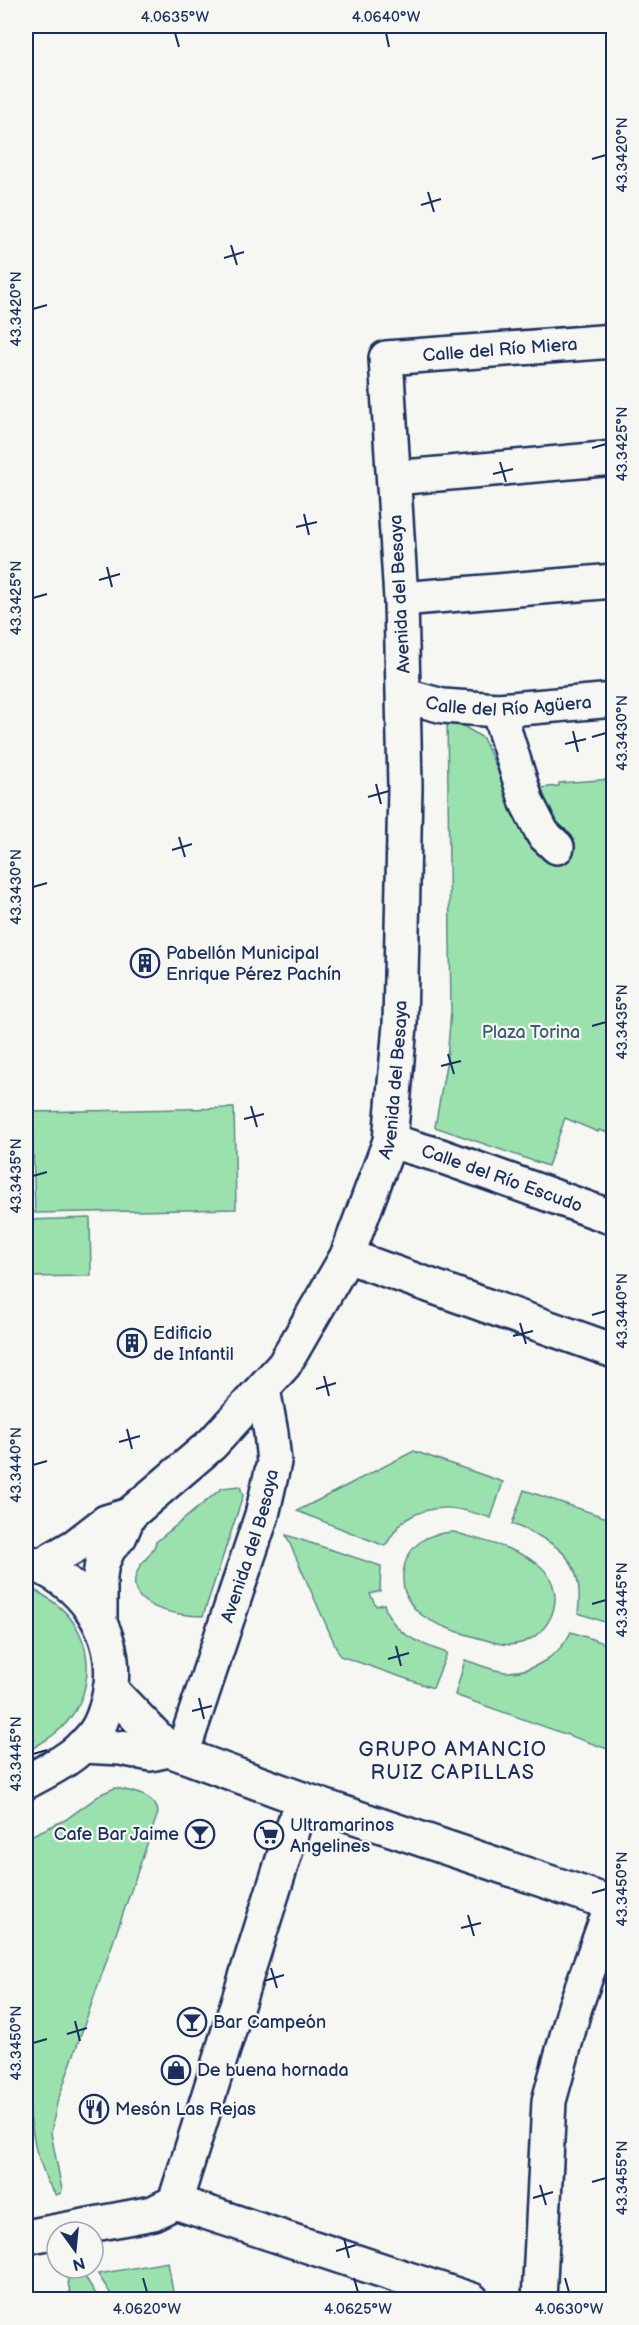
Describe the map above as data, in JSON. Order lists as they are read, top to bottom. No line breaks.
{"streets":{"street":["Calle del Río Miera","Avenida del Besaya","Calle del Río Agüera","Calle del Río Escudo"]},"crossings":[["Calle del Río Miera","Avenida del Besaya"],["Avenida del Besaya","Calle del Río Agüera"],["Avenida del Besaya","Calle del Río Escudo"]],"districts":["GRUPO AMANCIO RUIZ CAPILLAS"],"parks":["Plaza Torina"],"places":{"building":["Pabellón Municipal Enrique Pérez Pachín","Edificio de Infantil"],"bar":["Cafe Bar Jaime","Bar Campeón"],"supermarket":["Ultramarinos Angelines"],"shop":["De buena hornada"],"restaurant":["Mesón Las Rejas"]},"north":"bottom","coordinates":["4.0635°W","4.0640°W","43.3420°N","43.3425°N","43.3430°N","43.3435°N","43.3440°N","43.3445°N","43.3450°N","43.3455°N","4.0620°W","4.0625°W","4.0630°W"]}
